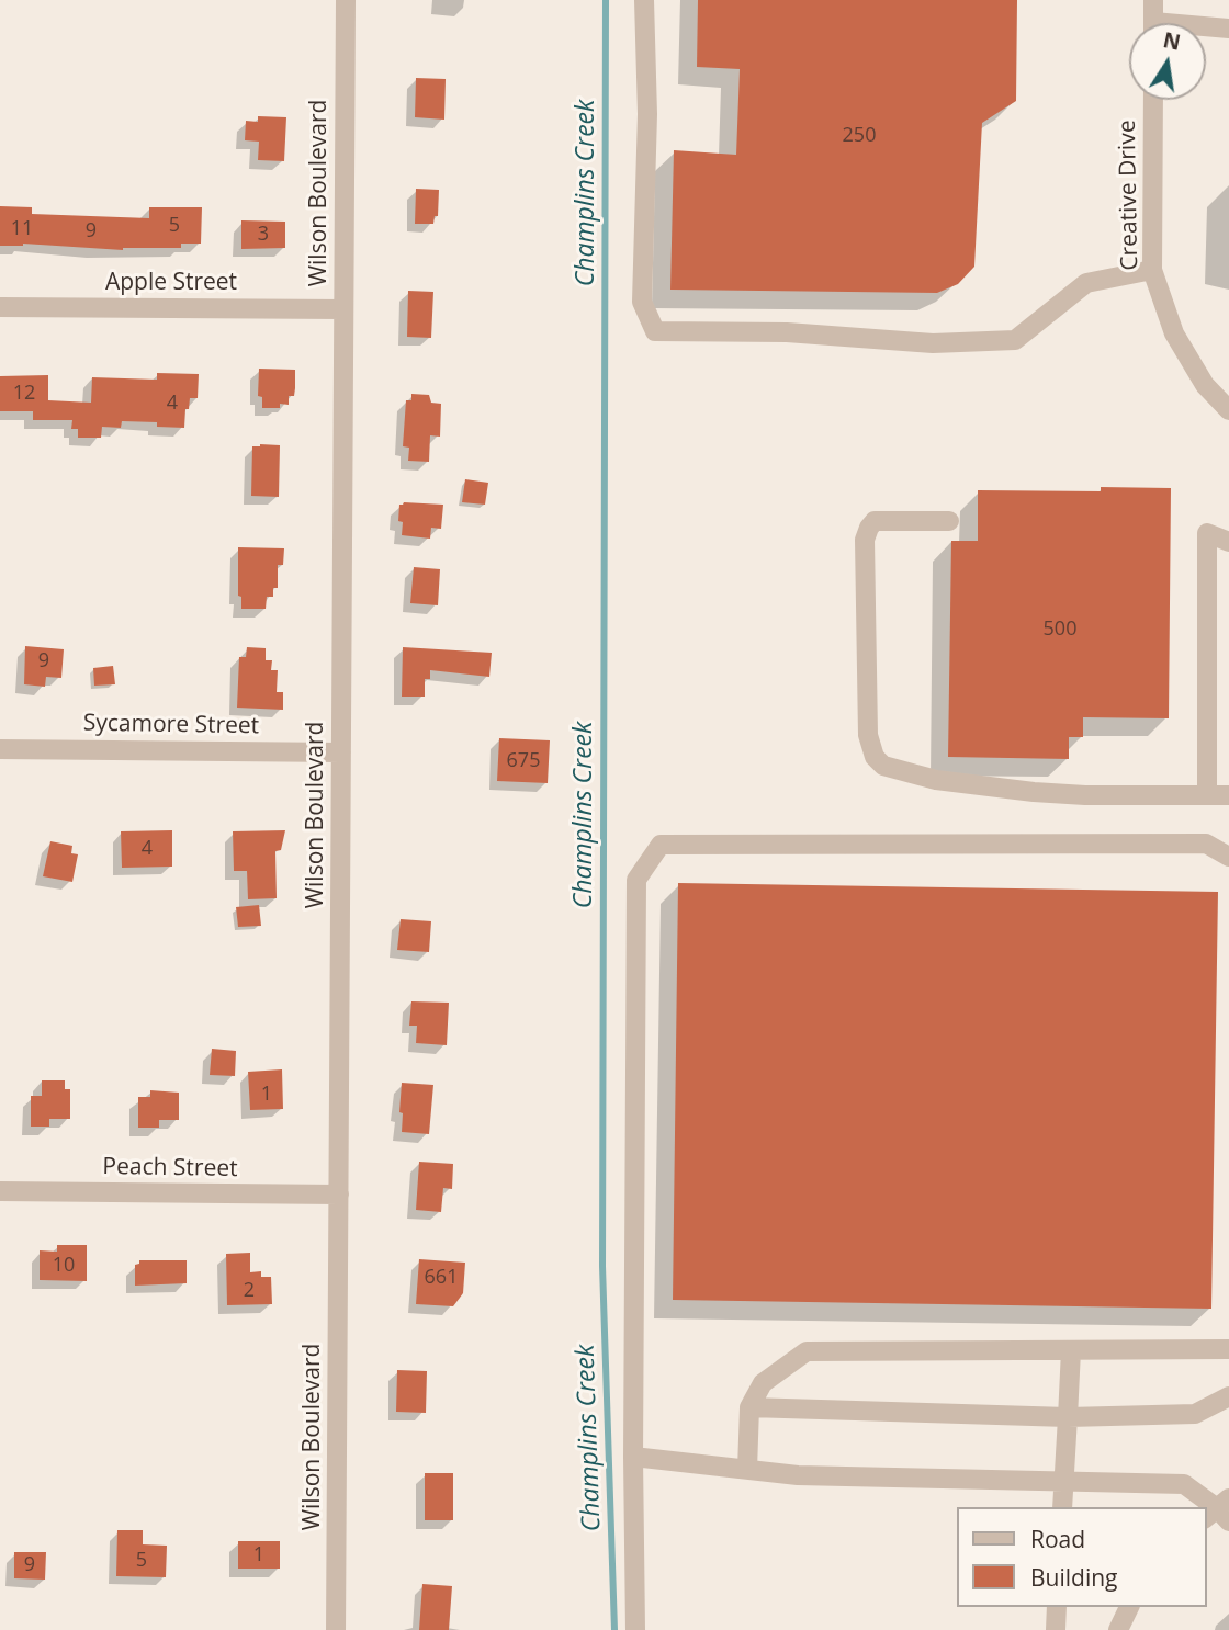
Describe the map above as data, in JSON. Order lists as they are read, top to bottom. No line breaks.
{"streets":{"street":["Wilson Boulevard","Creative Drive","Apple Street","Sycamore Street","Peach Street"]},"crossings":[["Wilson Boulevard","Apple Street"],["Wilson Boulevard","Sycamore Street"],["Wilson Boulevard","Peach Street"]],"water":["Champlins Creek"],"house_numbers":["250","5","11","9","3","12","4","500","9","675","4","1","10","661","2","1","5","9"],"legend":["Road","Building"],"north":"top"}
